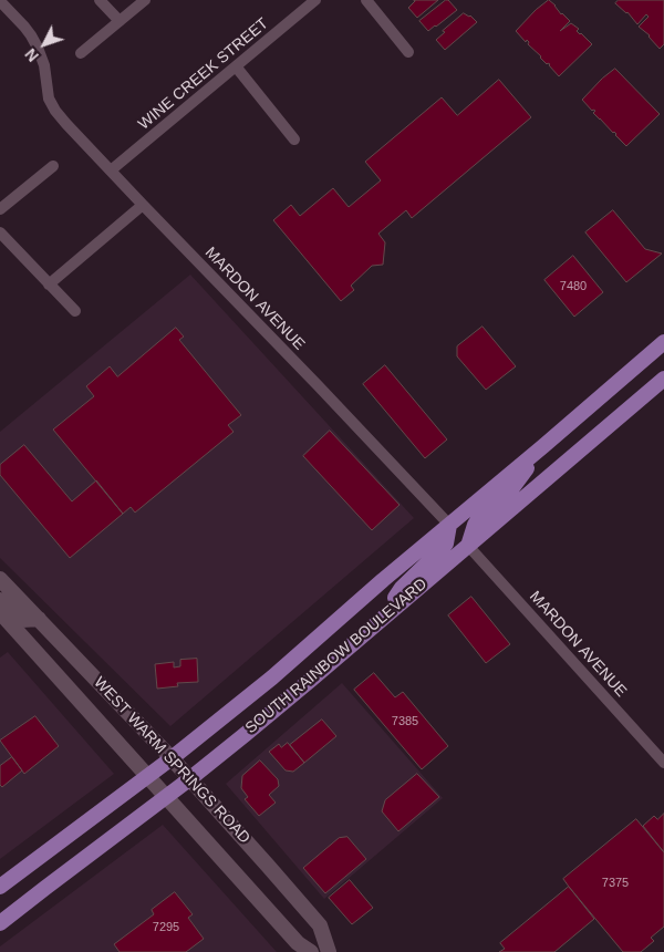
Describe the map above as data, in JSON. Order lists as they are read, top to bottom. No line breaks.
{"streets":{"main road":["SOUTH RAINBOW BOULEVARD","WEST WARM SPRINGS ROAD"],"street":["WINE CREEK STREET","MARDON AVENUE"]},"crossings":[["WINE CREEK STREET","MARDON AVENUE"],["MARDON AVENUE","SOUTH RAINBOW BOULEVARD"],["SOUTH RAINBOW BOULEVARD","WEST WARM SPRINGS ROAD"]],"house_numbers":["7480","7385","7375","7295"],"north":"bottom left"}
